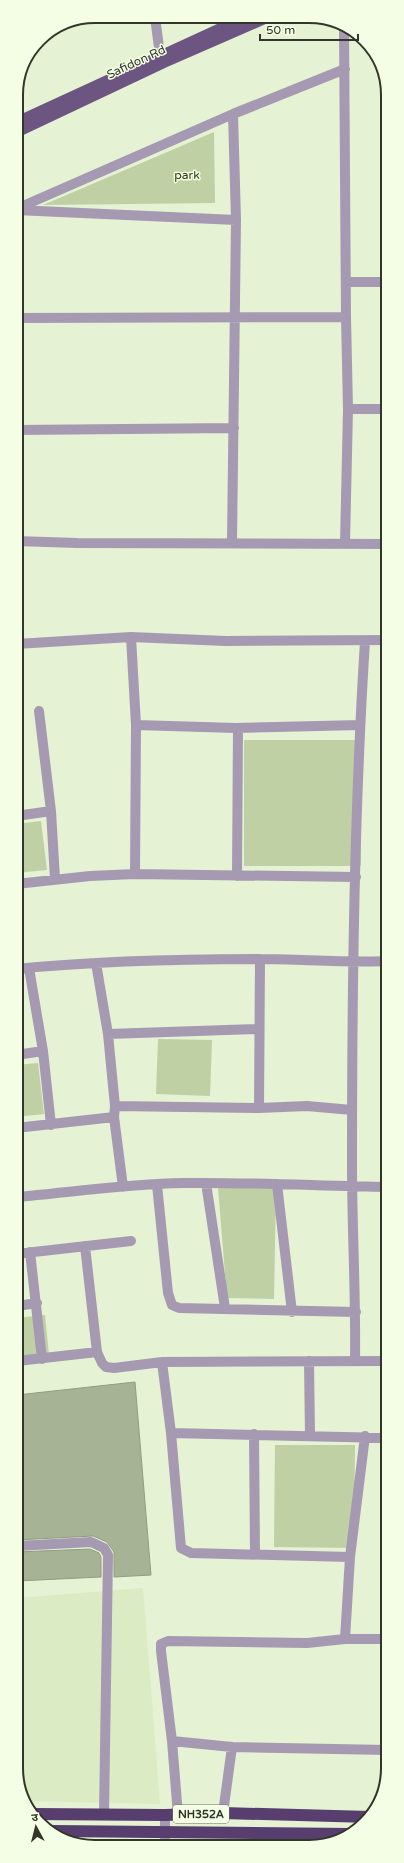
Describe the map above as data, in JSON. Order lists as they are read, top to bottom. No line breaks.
{"streets":{"highway":["NH352A"],"main road":["Safidon Rd"]},"parks":["park"],"scale_bar":"50 m","north":"top"}
